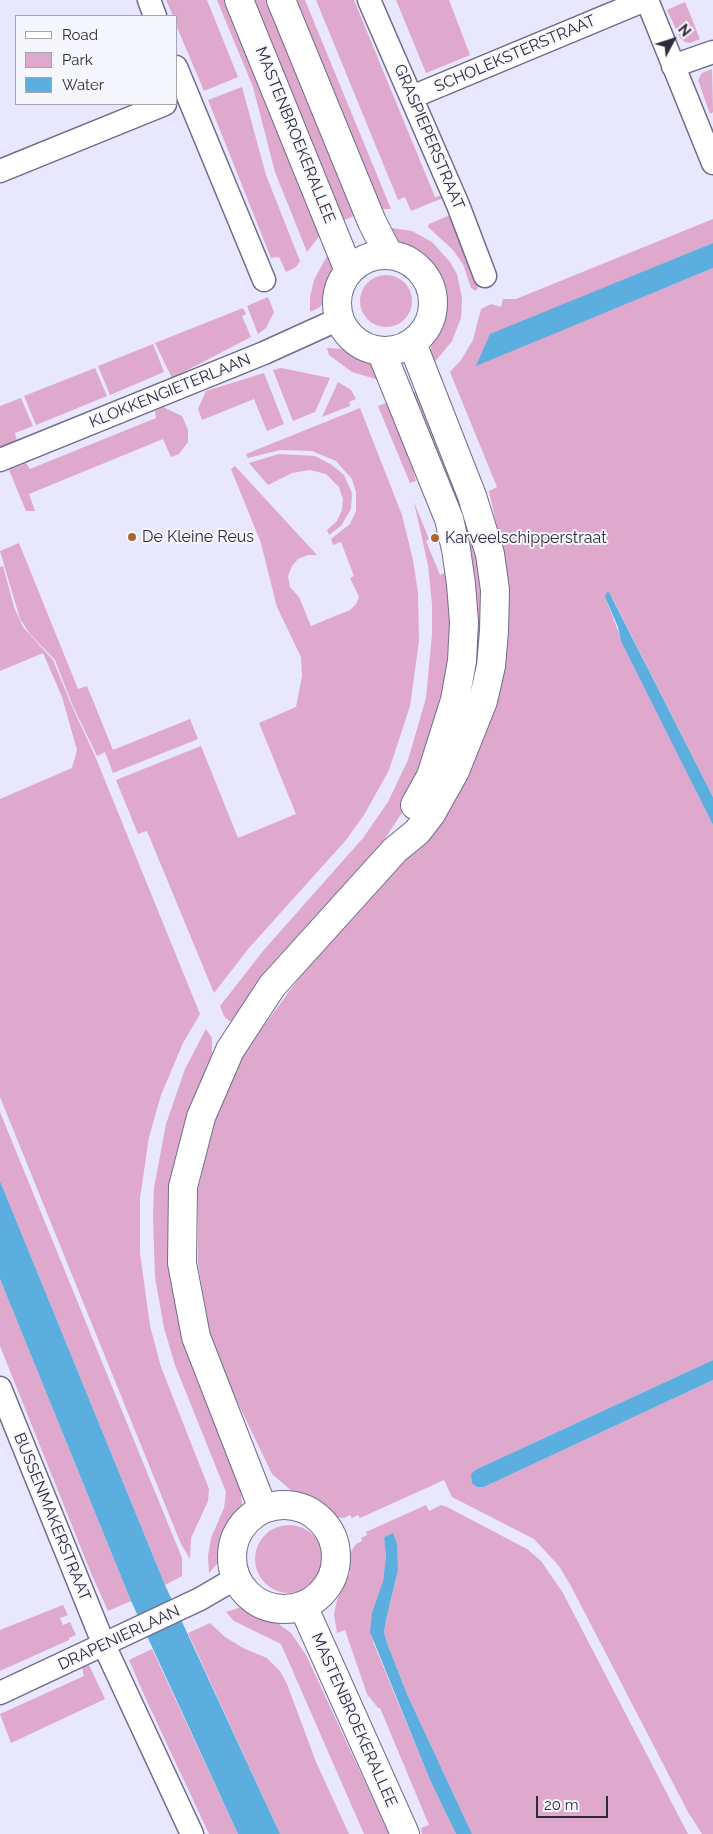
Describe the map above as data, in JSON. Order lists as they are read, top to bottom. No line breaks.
{"streets":{"main road":["MASTENBROEKERALLEE"],"street":["SCHOLEKSTERSTRAAT","GRASPIEPERSTRAAT","KLOKKENGIETERLAAN","BUSSENMAKERSTRAAT","DRAPENIERLAAN"]},"crossings":[["SCHOLEKSTERSTRAAT","GRASPIEPERSTRAAT"],["MASTENBROEKERALLEE","KLOKKENGIETERLAAN"],["MASTENBROEKERALLEE","DRAPENIERLAAN"],["BUSSENMAKERSTRAAT","DRAPENIERLAAN"]],"places":["De Kleine Reus","Karveelschipperstraat"],"legend":["Road","Park","Water"],"scale_bar":"20 m","north":"top right"}
